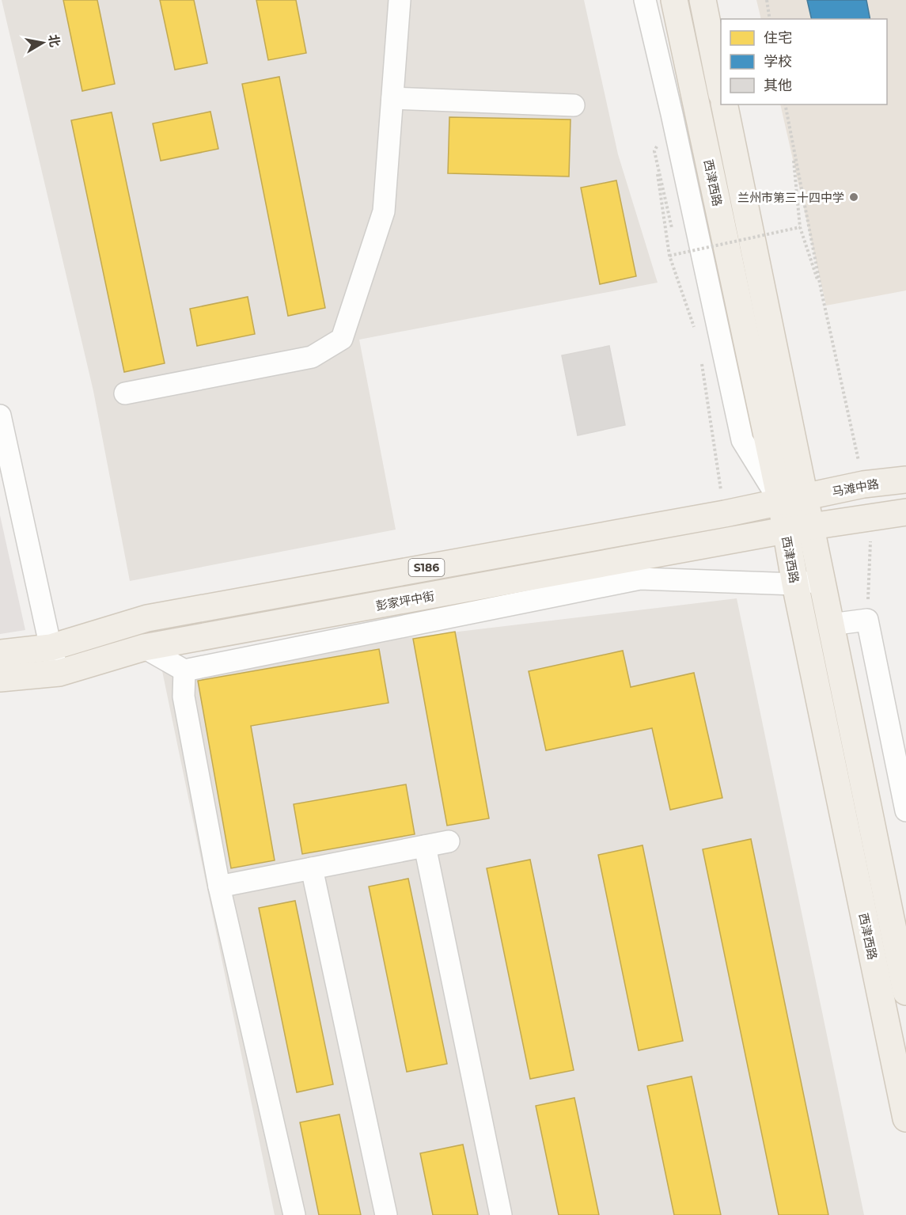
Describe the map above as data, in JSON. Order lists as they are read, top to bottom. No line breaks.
{"streets":{"main road":["西津西路","马滩中路","S186","彭家坪中街"]},"crossings":[["西津西路","马滩中路"],["西津西路","S186"],["西津西路","彭家坪中街"],["马滩中路","S186"]],"places":["兰州市第三十四中学"],"legend":["住宅","学校","其他"],"north":"right"}
